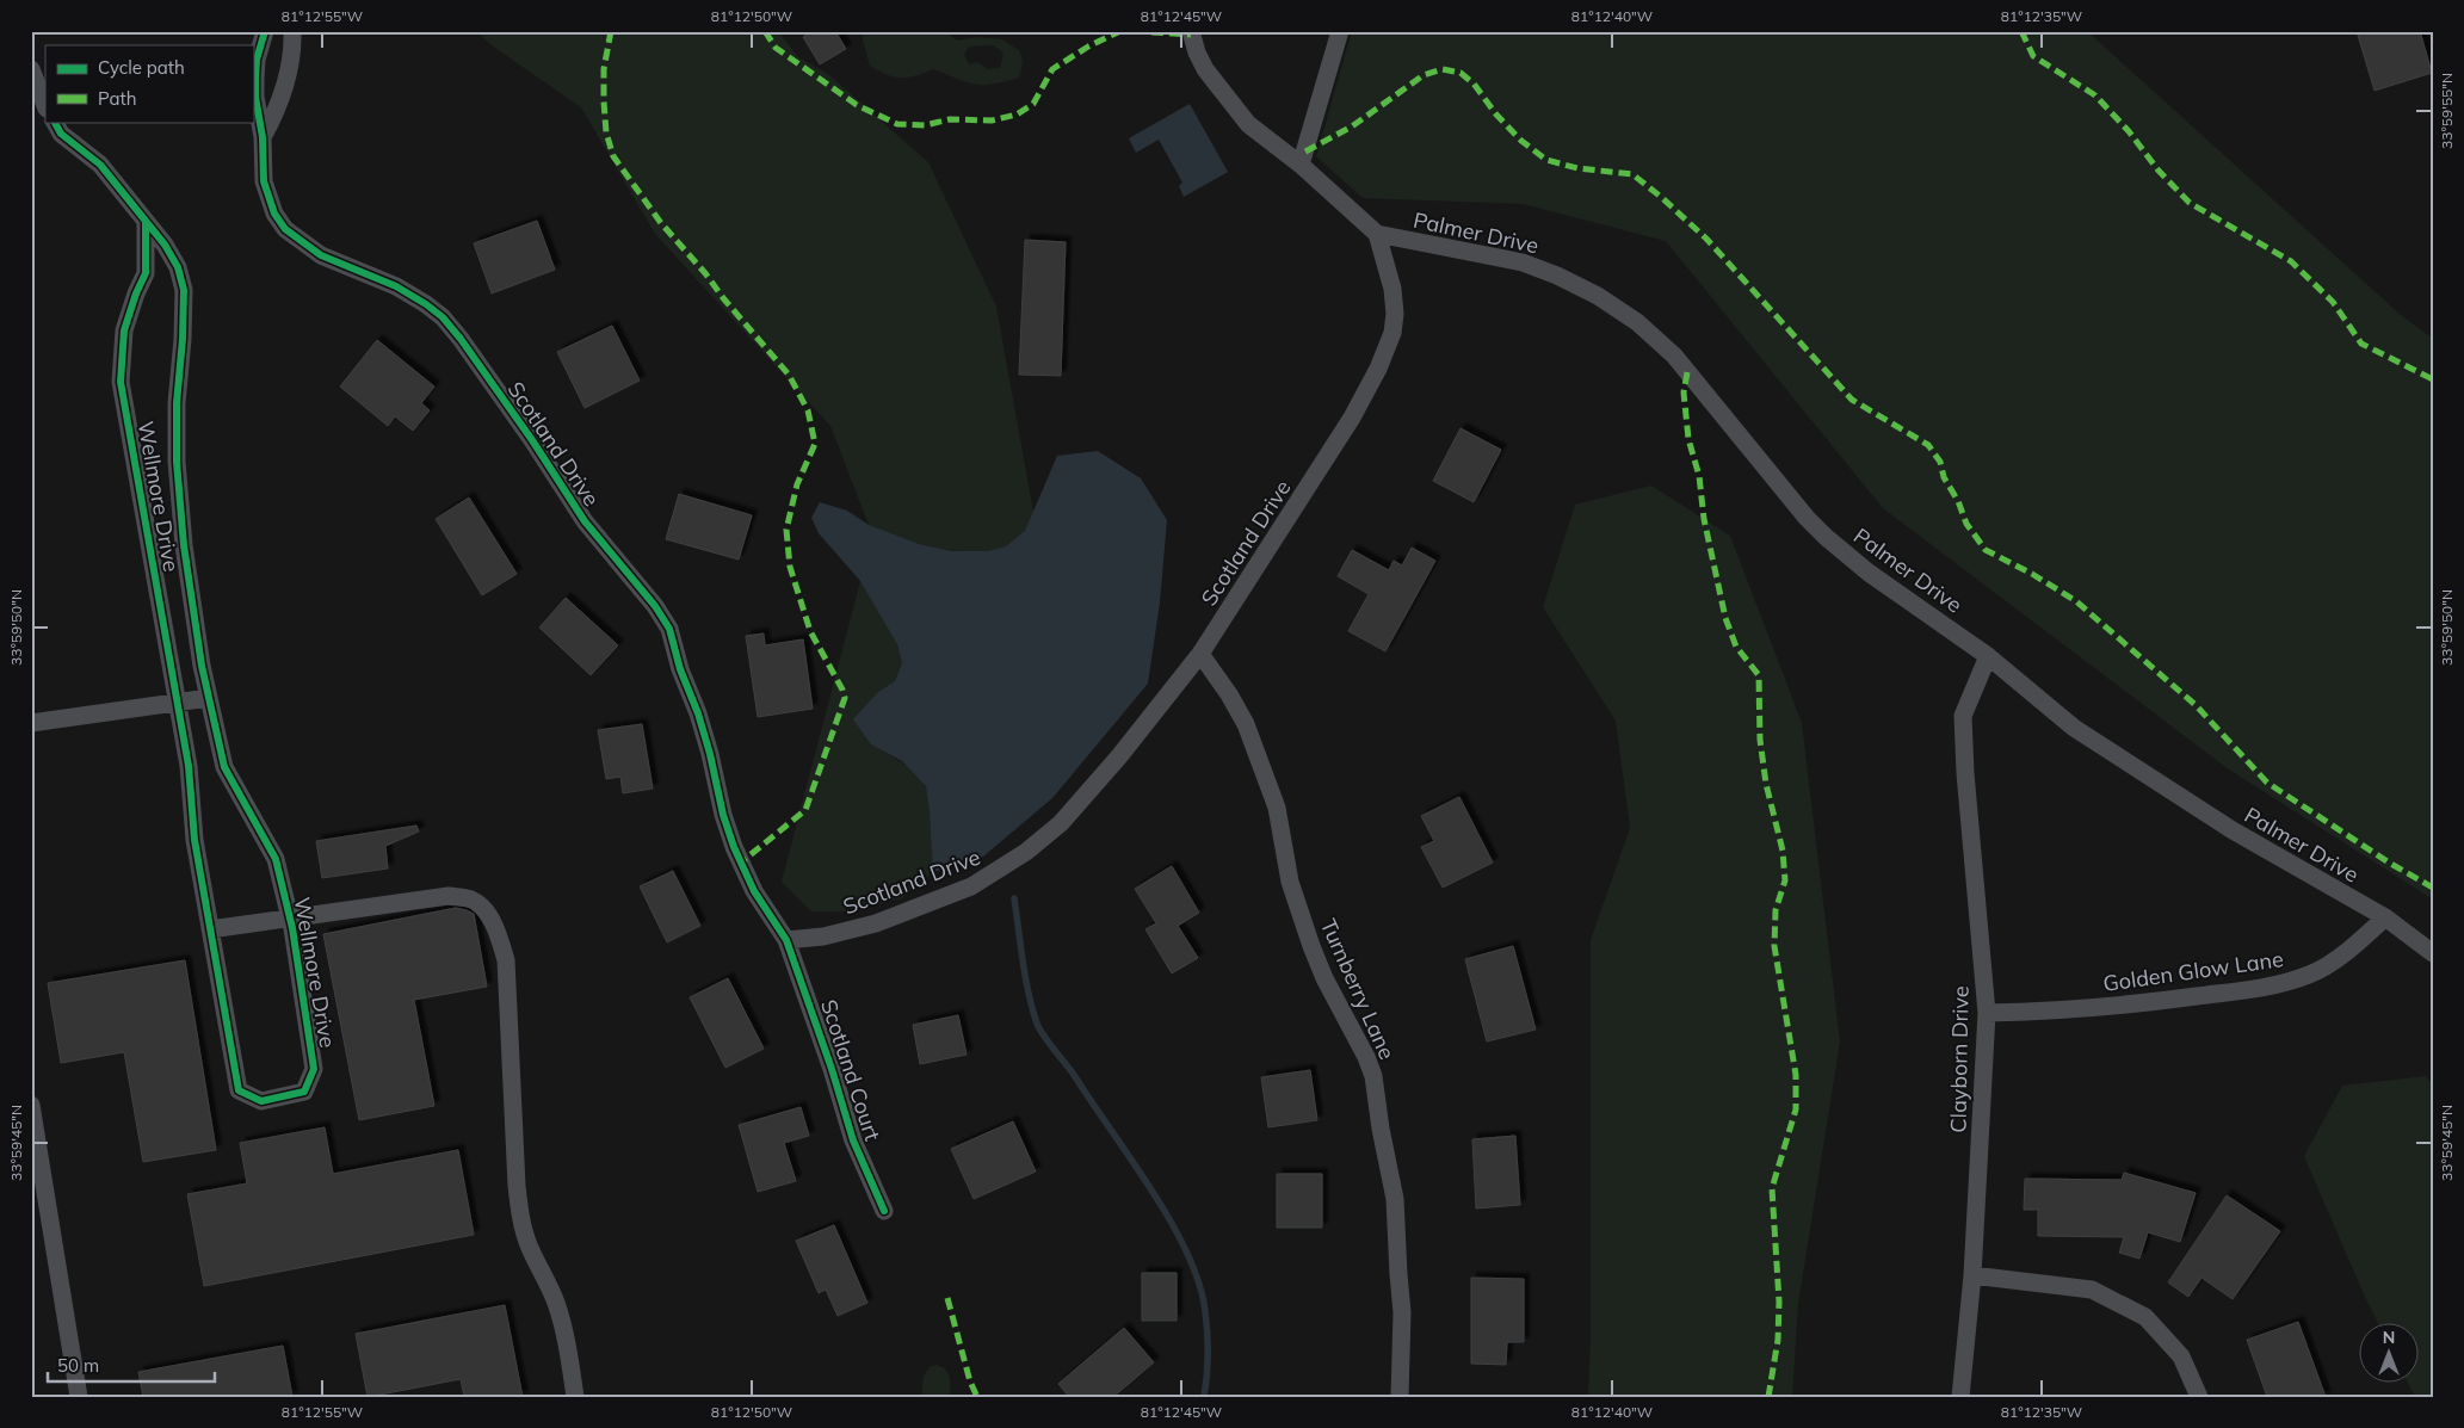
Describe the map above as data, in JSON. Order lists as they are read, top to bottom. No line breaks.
{"streets":{"street":["Palmer Drive","Scotland Drive","Wellmore Drive","Golden Glow Lane","Turnberry Lane","Clayborn Drive","Scotland Court"]},"crossings":[["Palmer Drive","Scotland Drive"],["Palmer Drive","Golden Glow Lane"],["Palmer Drive","Clayborn Drive"],["Scotland Drive","Turnberry Lane"],["Scotland Drive","Scotland Court"],["Golden Glow Lane","Clayborn Drive"]],"legend":["Cycle path","Path"],"scale_bar":"50 m","north":"top","coordinates":["81°12'55\"W","81°12'50\"W","81°12'45\"W","81°12'40\"W","81°12'35\"W","33°59'55\"N","33°59'50\"N","33°59'45\"N"]}
